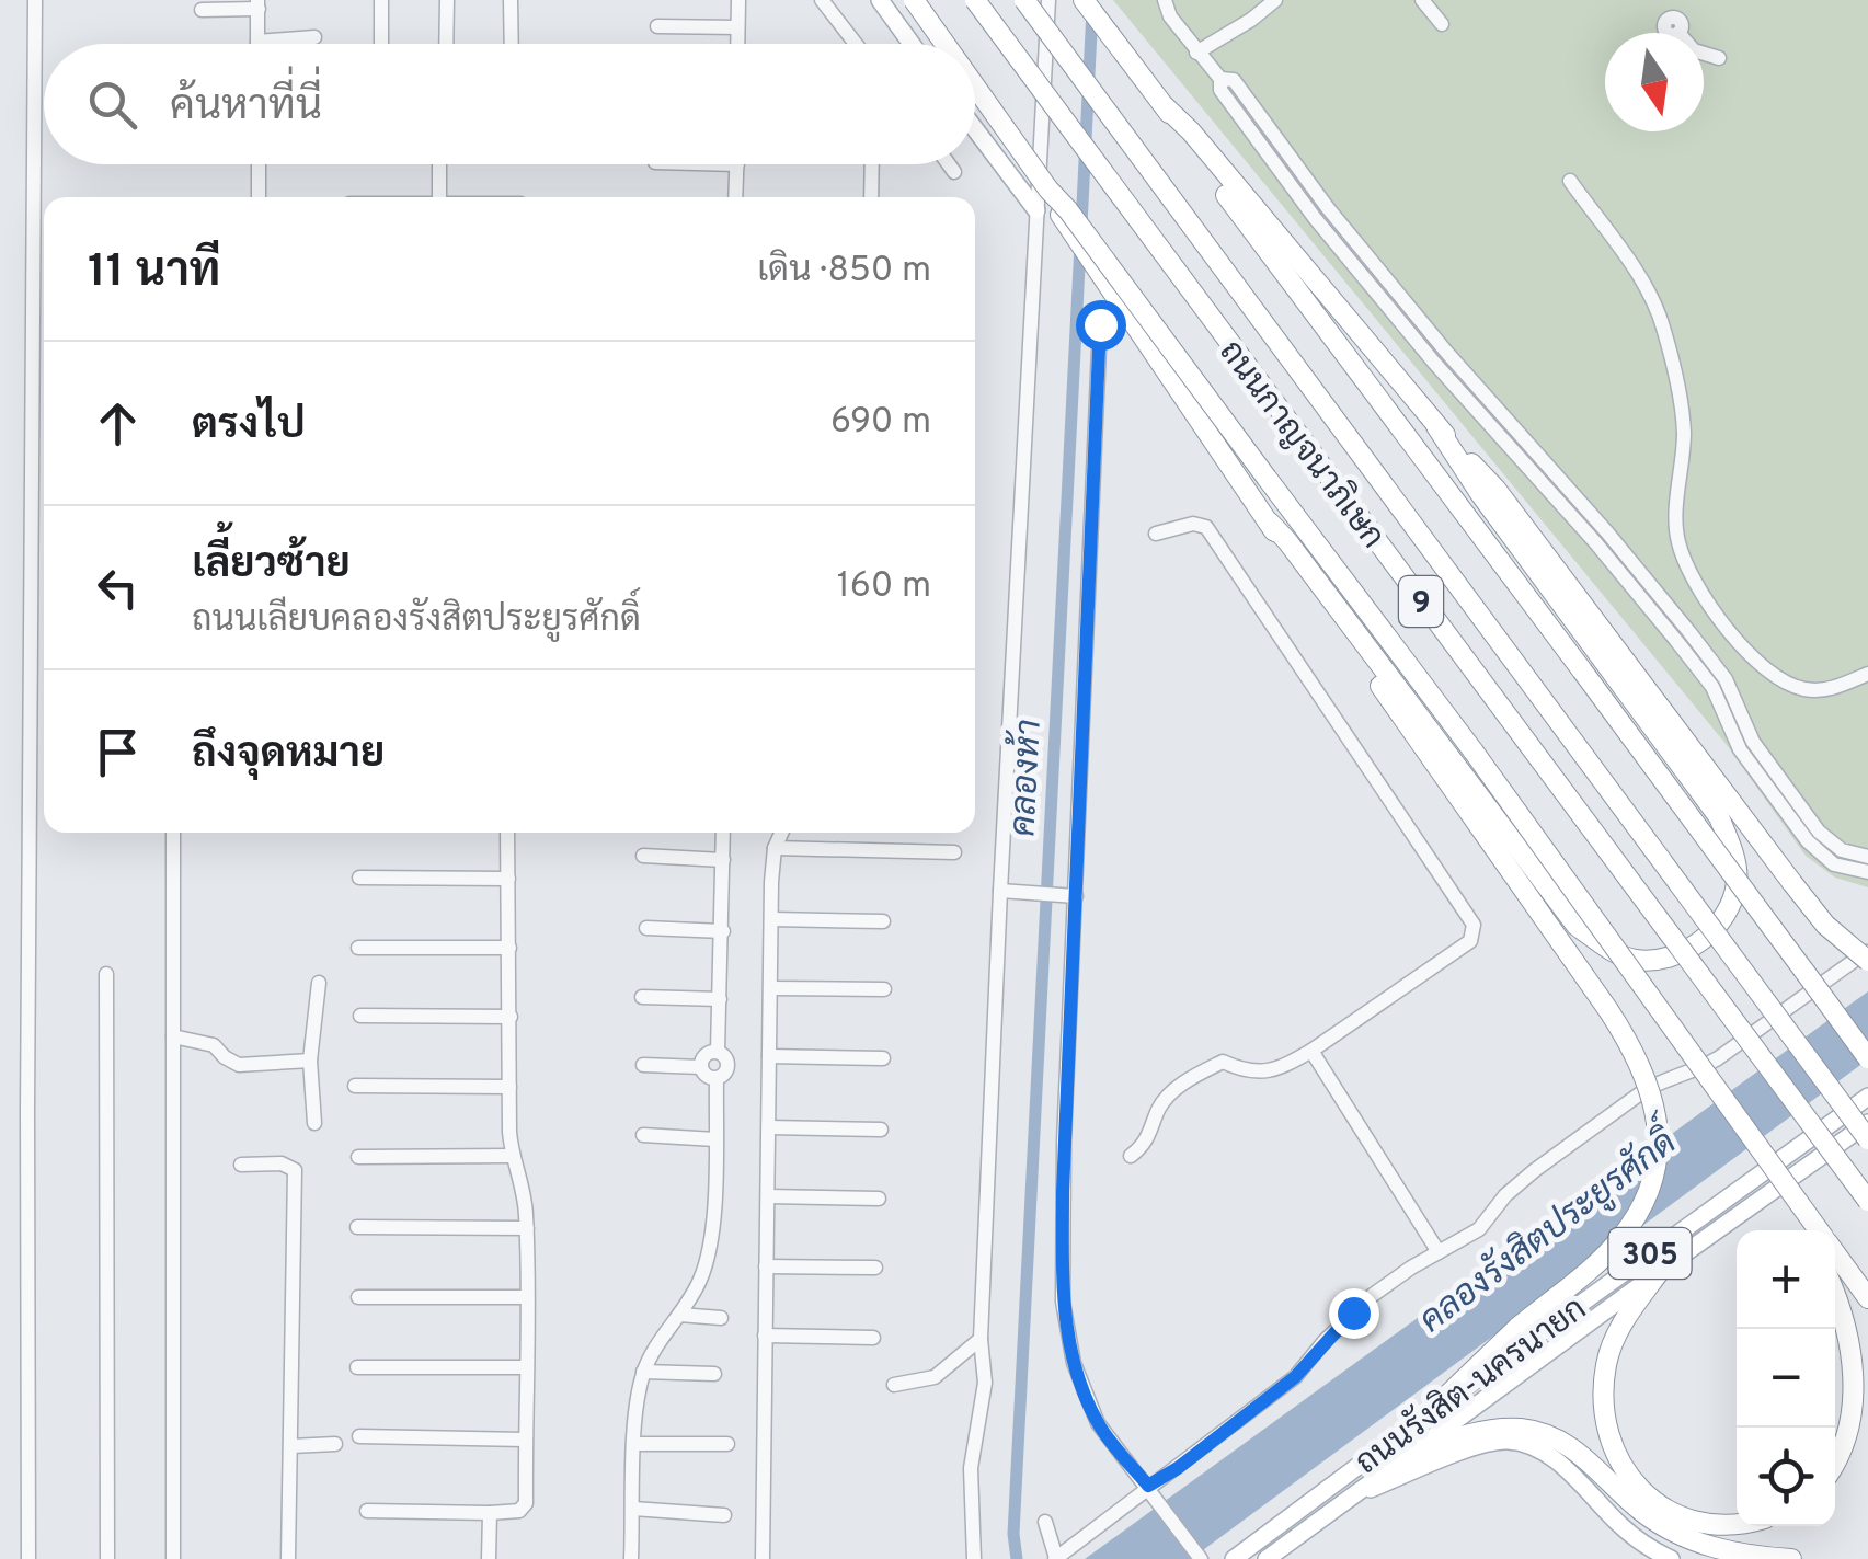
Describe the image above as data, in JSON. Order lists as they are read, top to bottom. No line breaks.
{"streets":{"highway":["ถนนกาญจนาภิเษก","9"],"main road":["305","ถนนรังสิต-นครนายก"]},"water":["คลองห้า","คลองรังสิตประยูรศักดิ์"],"north":"bottom","page":{"search":"ค้นหาที่นี่","heading":["11 นาที","เดิน · 850 m"],"list":[["ตรงไป","690 m"],["เลี้ยวซ้าย","ถนนเลียบคลองรังสิตประยูรศักดิ์","160 m"],"ถึงจุดหมาย"],"map_buttons":["+","−"]}}
